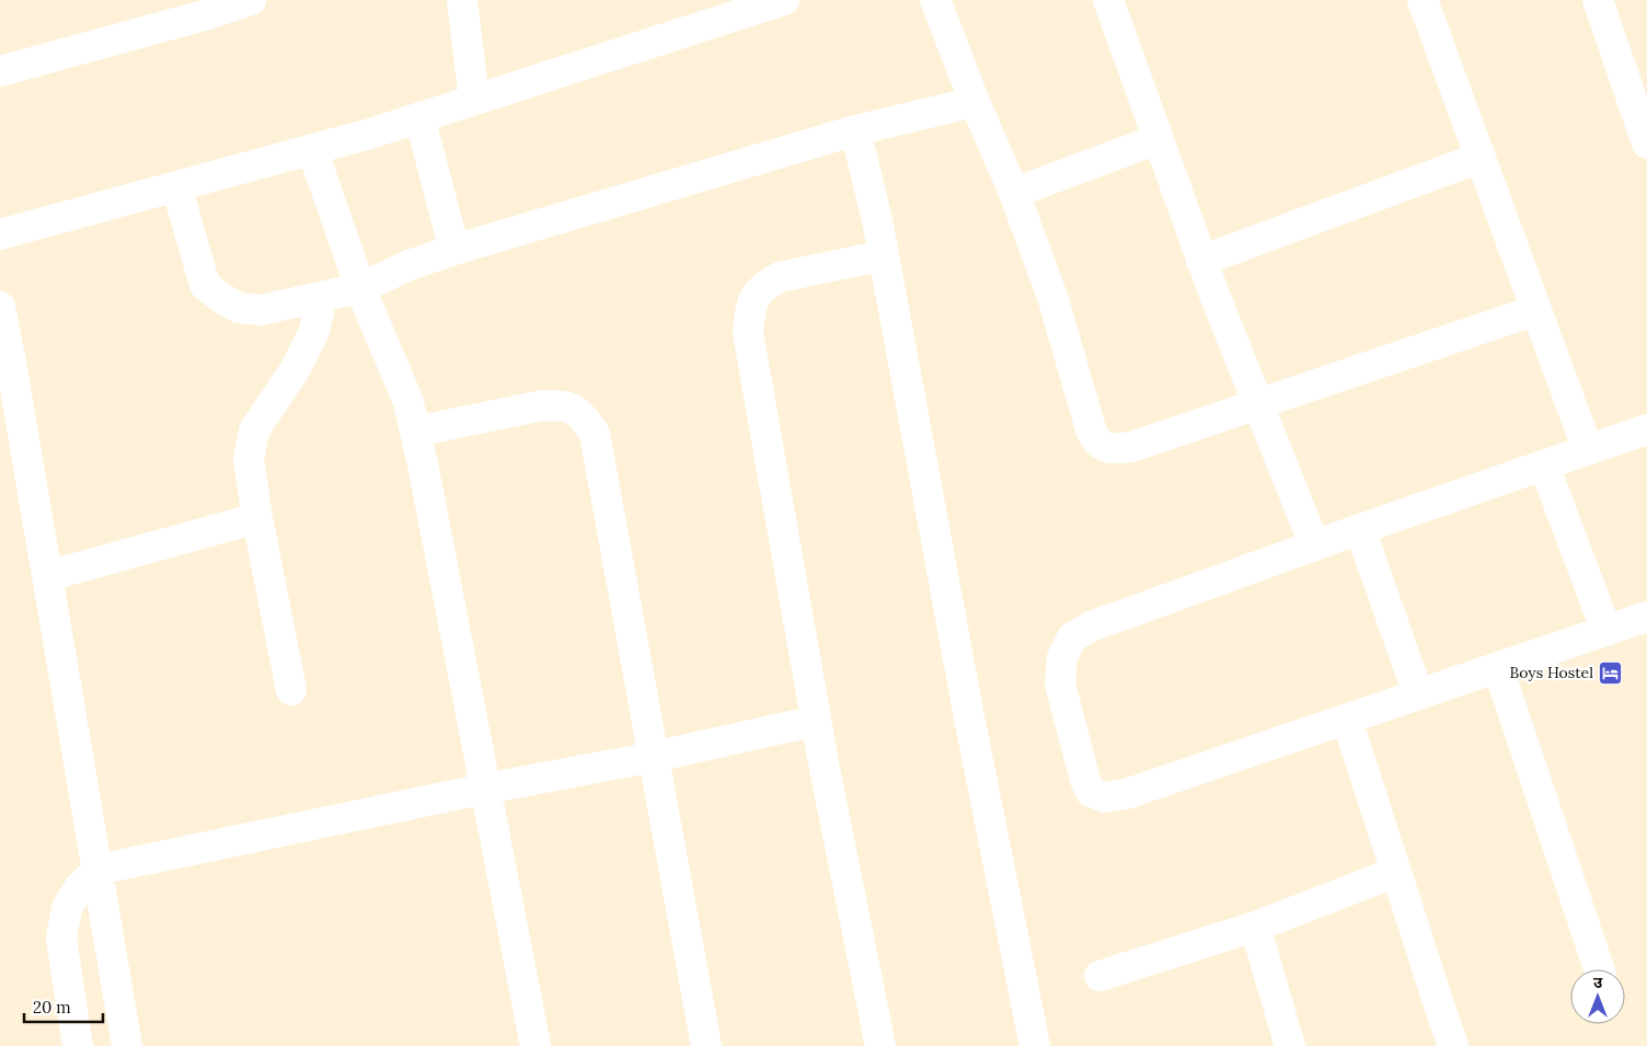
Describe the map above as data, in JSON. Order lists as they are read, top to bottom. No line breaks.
{"places":{"hotel":["Boys Hostel"]},"scale_bar":"20 m","north":"top"}
